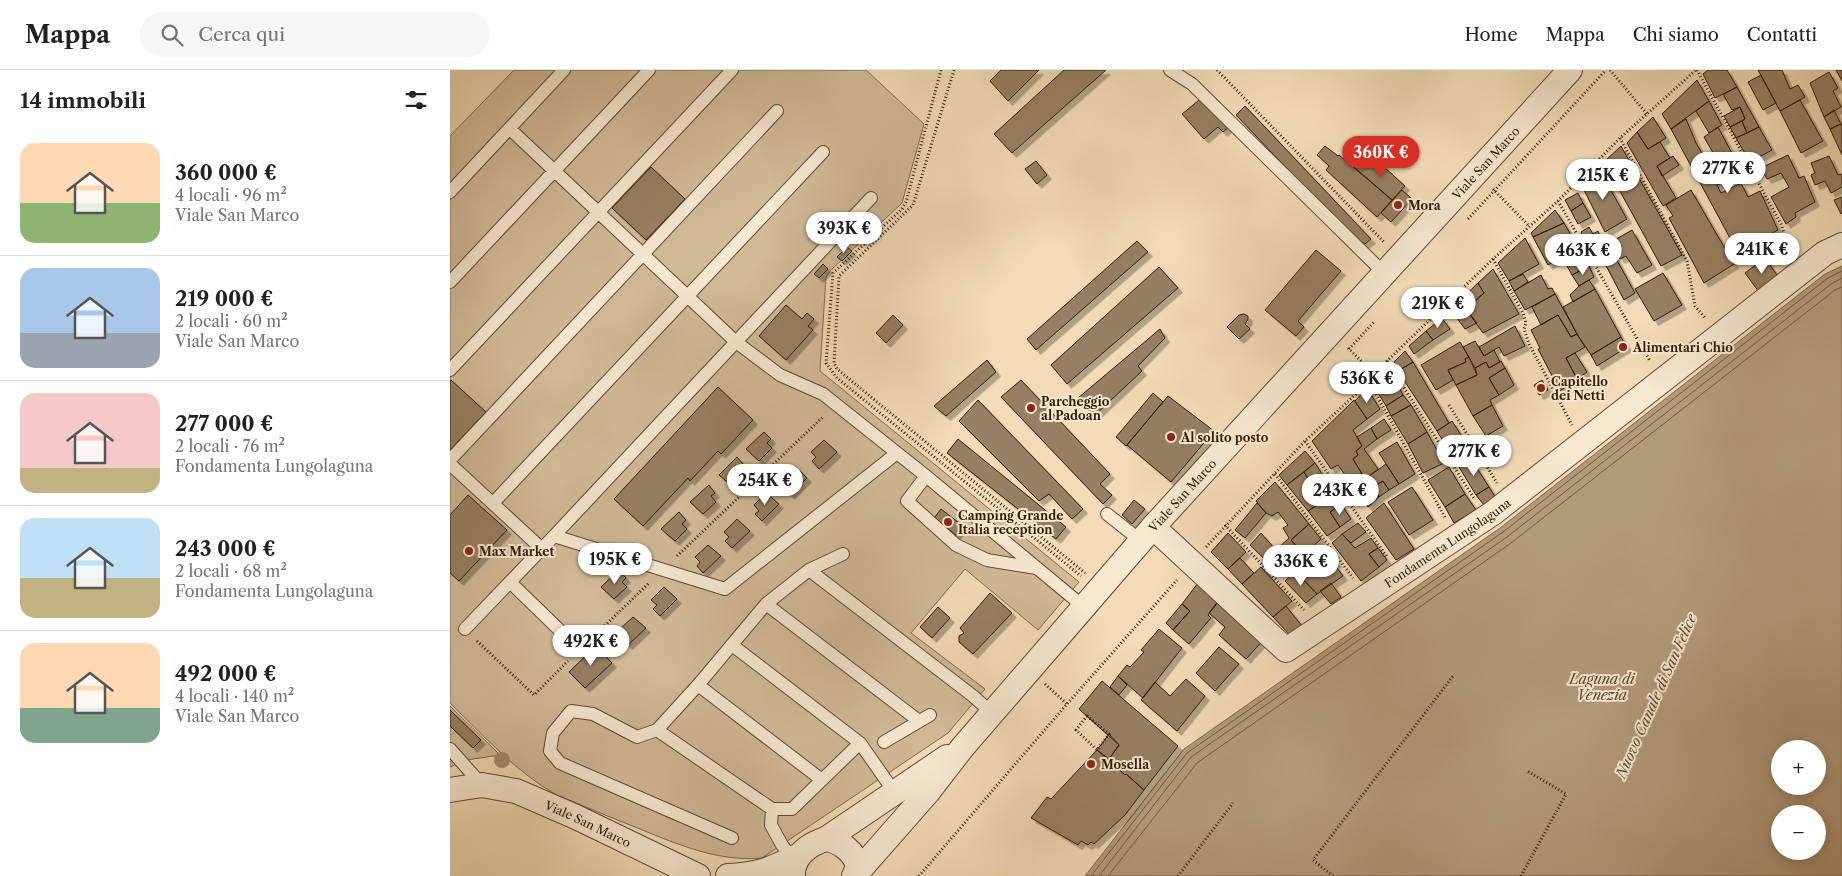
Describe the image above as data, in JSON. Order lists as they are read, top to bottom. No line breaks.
{"streets":{"street":["Viale San Marco","Fondamenta Lungolaguna"]},"crossings":[["Viale San Marco","Fondamenta Lungolaguna"]],"water":["Laguna di Venezia","Nuovo Canale di San Felice"],"places":["Mora","Alimentari Chio","Capitello dei Netti","Parcheggio al Padoan","Al solito posto","Camping Grande Italia reception","Max Market","Mosella"],"page":{"header":"Mappa","search":"Cerca qui","nav":["Home","Mappa","Chi siamo","Contatti"],"heading":"14 immobili","list":[{"name":"360 000 €","note":"4 locali · 96 m² · Viale San Marco"},{"name":"219 000 €","note":"2 locali · 60 m² · Viale San Marco"},{"name":"277 000 €","note":"2 locali · 76 m² · Fondamenta Lungolaguna"},{"name":"243 000 €","note":"2 locali · 68 m² · Fondamenta Lungolaguna"},{"name":"492 000 €","note":"4 locali · 140 m² · Viale San Marco"}],"price":["360K €","277K €","215K €","393K €","241K €","463K €","219K €","536K €","277K €","254K €","243K €","195K €","336K €","492K €"],"map_buttons":["+","−"]}}
